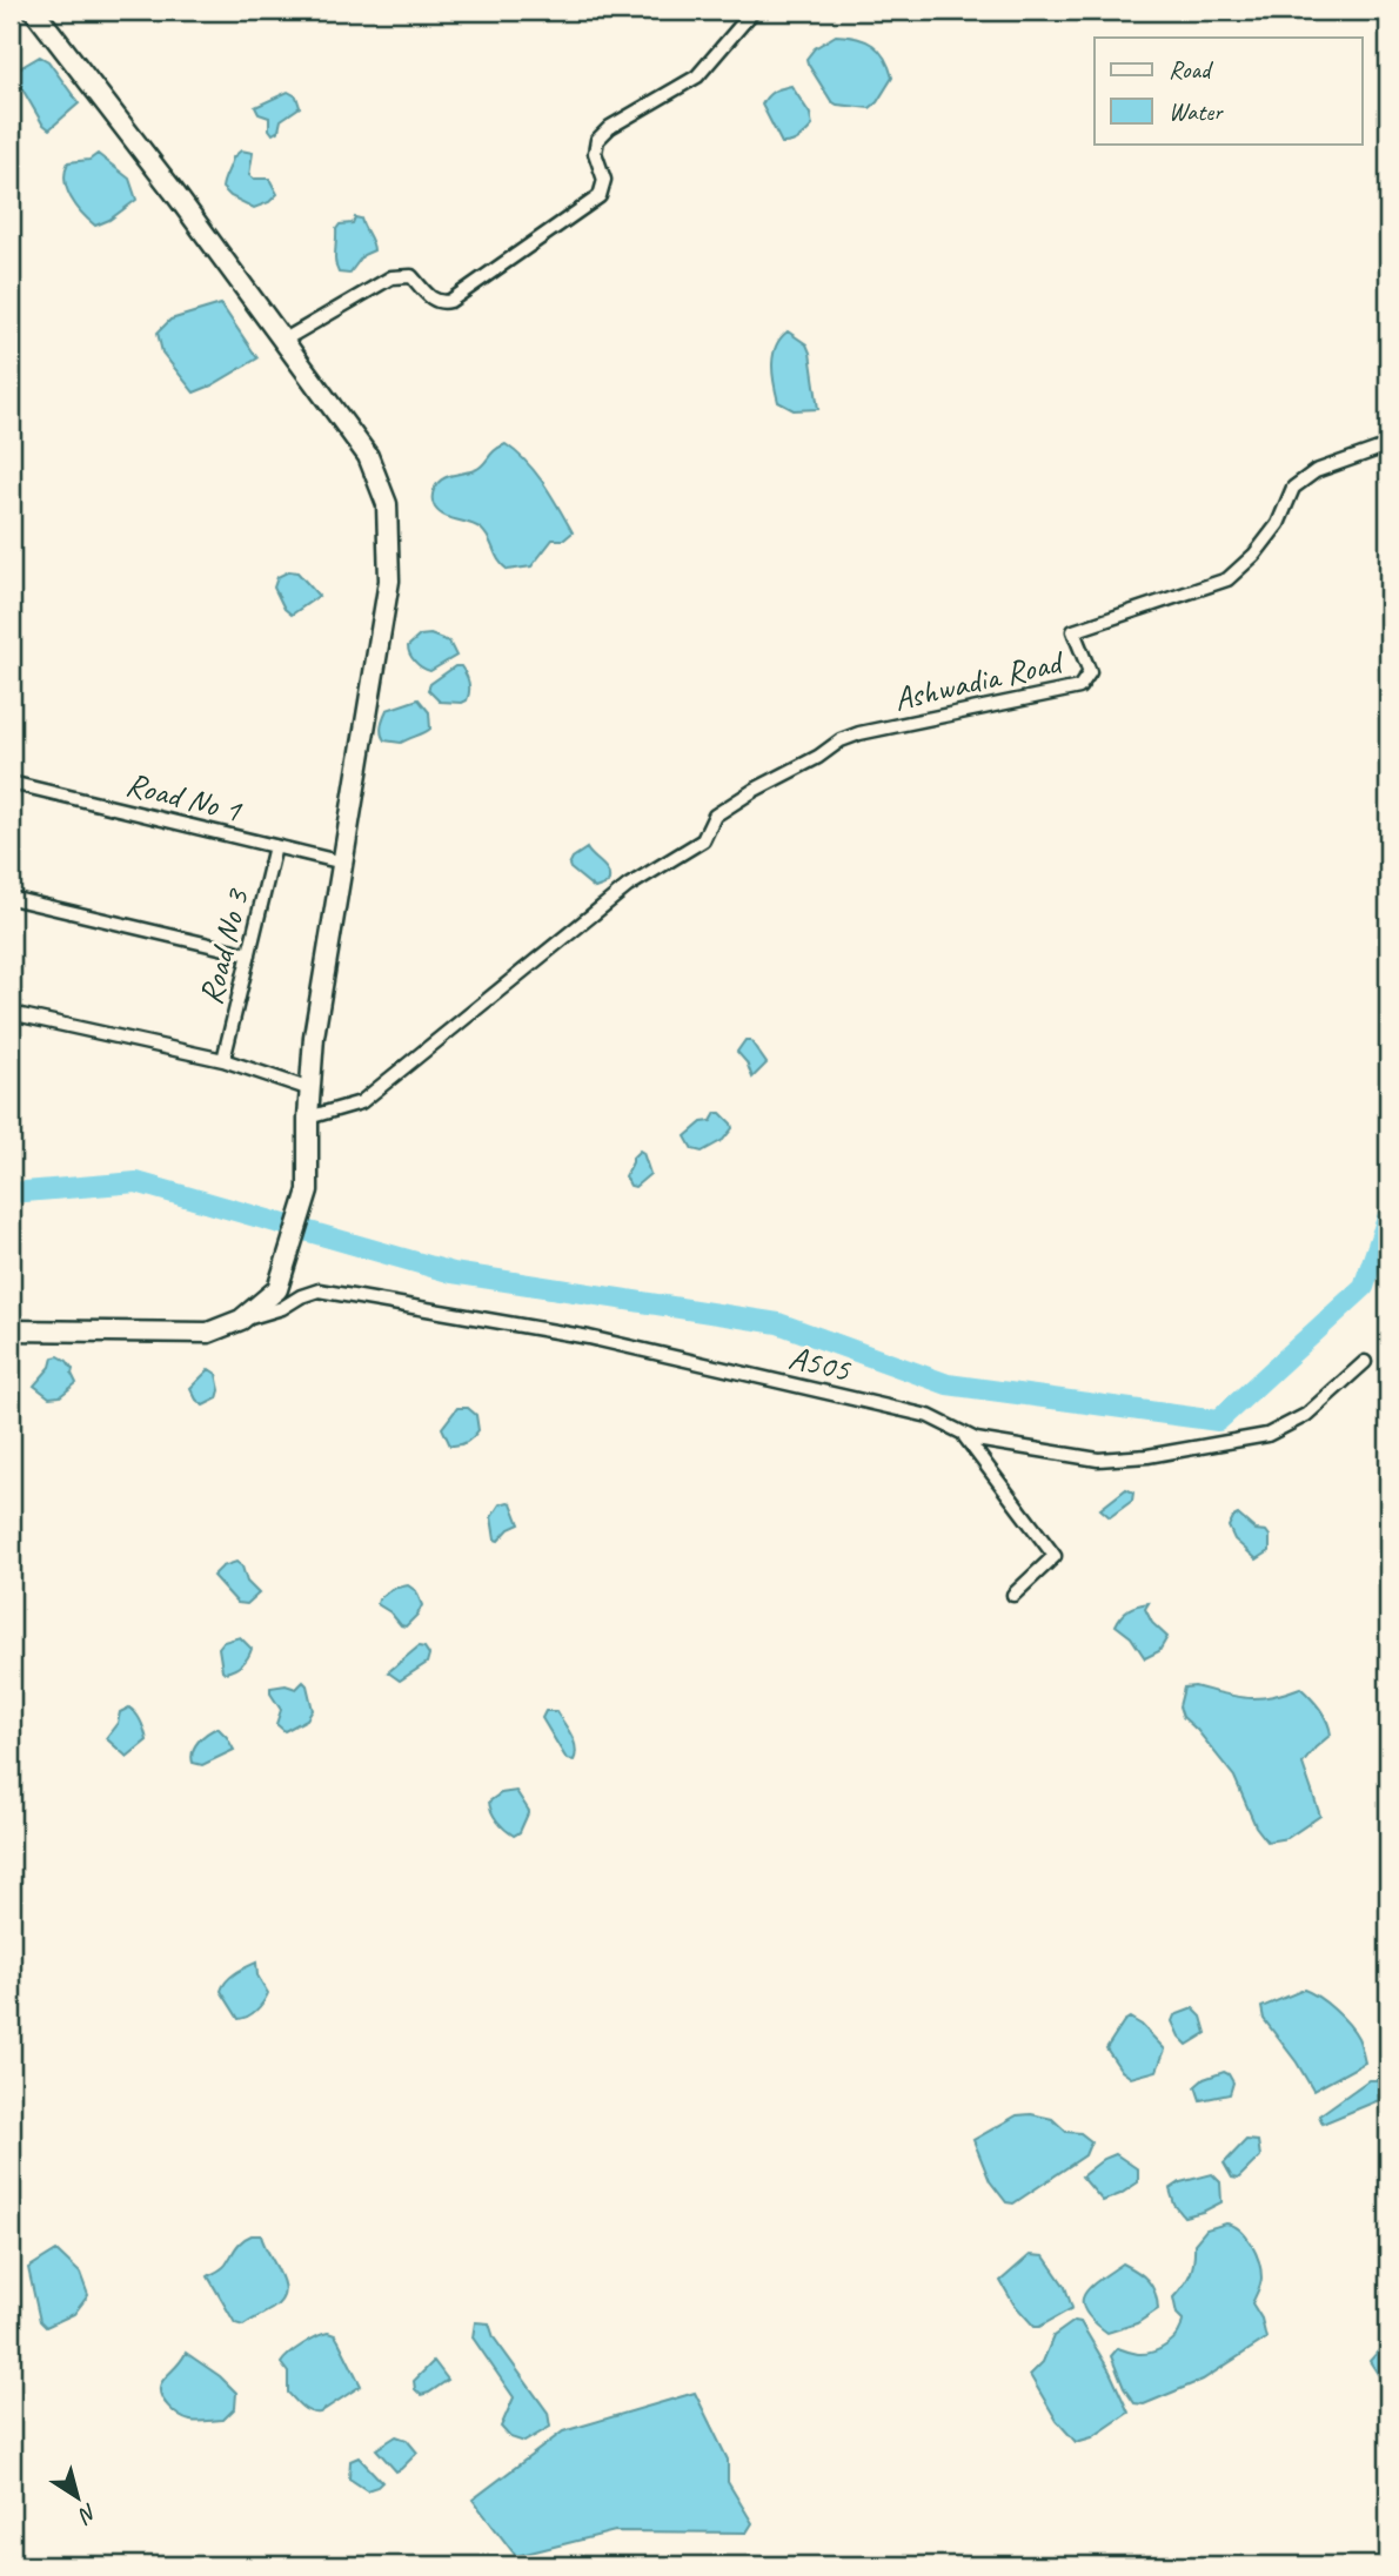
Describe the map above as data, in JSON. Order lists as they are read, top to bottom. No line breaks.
{"streets":{"street":["Ashwadia Road","Road No 1","Road No 3","A505"]},"crossings":[["Road No 1","Road No 3"]],"legend":["Road","Water"],"north":"bottom right"}
